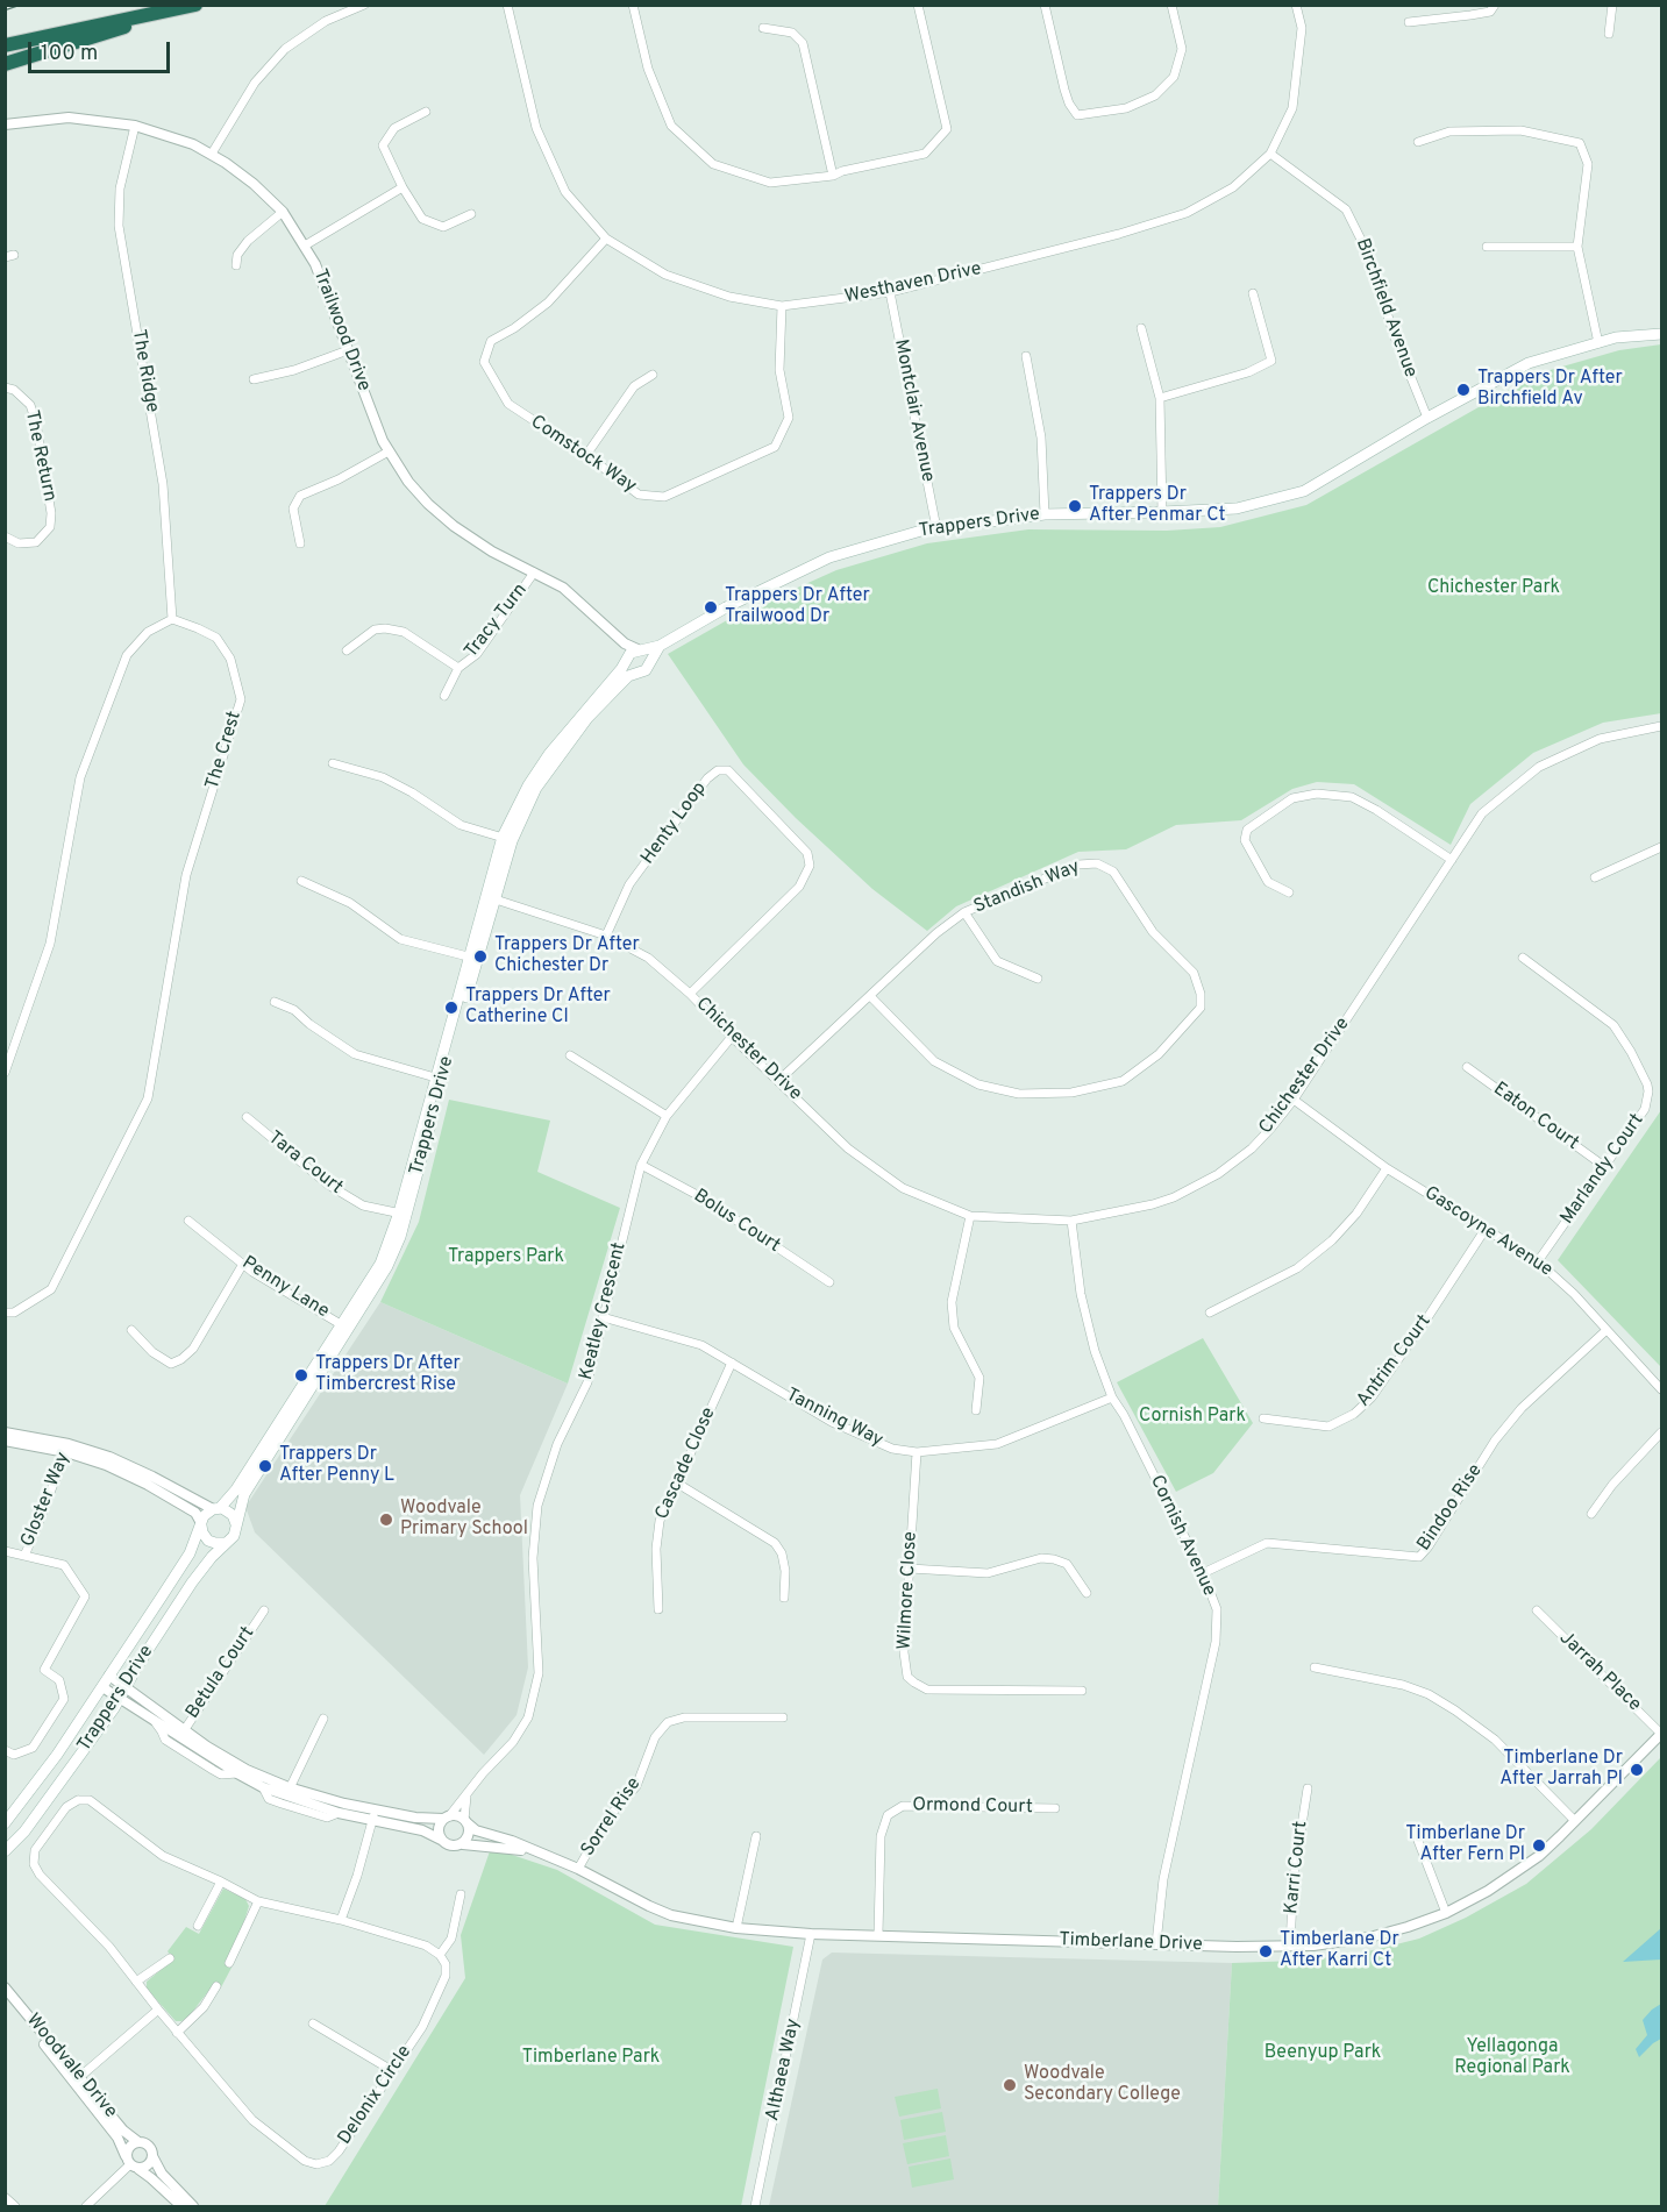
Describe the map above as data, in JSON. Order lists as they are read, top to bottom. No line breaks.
{"streets":{"main road":["Trappers Drive"],"street":["Westhaven Drive","Birchfield Avenue","Trailwood Drive","The Ridge","Montclair Avenue","Comstock Way","The Return","Tracy Turn","The Crest","Henty Loop","Standish Way","Chichester Drive","Eaton Court","Tara Court","Marlandy Court","Bolus Court","Gascoyne Avenue","Penny Lane","Keatley Crescent","Antrim Court","Tanning Way","Cascade Close","Gloster Way","Bindoo Rise","Cornish Avenue","Wilmore Close","Jarrah Place","Betula Court","Ormond Court","Sorrel Rise","Karri Court","Timberlane Drive","Woodvale Drive","Althaea Way","Delonix Circle"]},"crossings":[["Westhaven Drive","Birchfield Avenue"],["Westhaven Drive","Montclair Avenue"],["Westhaven Drive","Comstock Way"],["Birchfield Avenue","Trappers Drive"],["Trailwood Drive","The Ridge"],["Trailwood Drive","Trappers Drive"],["Trailwood Drive","Tracy Turn"],["The Ridge","The Crest"],["Montclair Avenue","Trappers Drive"],["Trappers Drive","Chichester Drive"],["Trappers Drive","Tara Court"],["Trappers Drive","Penny Lane"],["Henty Loop","Chichester Drive"],["Standish Way","Chichester Drive"],["Chichester Drive","Gascoyne Avenue"],["Chichester Drive","Keatley Crescent"],["Chichester Drive","Cornish Avenue"],["Eaton Court","Marlandy Court"],["Marlandy Court","Gascoyne Avenue"],["Bolus Court","Keatley Crescent"],["Gascoyne Avenue","Antrim Court"],["Gascoyne Avenue","Bindoo Rise"],["Keatley Crescent","Tanning Way"],["Keatley Crescent","Timberlane Drive"],["Tanning Way","Cascade Close"],["Tanning Way","Cornish Avenue"],["Tanning Way","Wilmore Close"],["Bindoo Rise","Cornish Avenue"],["Cornish Avenue","Timberlane Drive"],["Jarrah Place","Timberlane Drive"],["Ormond Court","Timberlane Drive"],["Sorrel Rise","Timberlane Drive"],["Karri Court","Timberlane Drive"],["Timberlane Drive","Althaea Way"]],"parks":["Chichester Park","Trappers Park","Cornish Park","Yellagonga Regional Park","Beenyup Park","Timberlane Park"],"places":["Trappers Dr After Birchfield Av","Trappers Dr After Penmar Ct","Trappers Dr After Trailwood Dr","Trappers Dr After Chichester Dr","Trappers Dr After Catherine Cl","Trappers Dr After Timbercrest Rise","Trappers Dr After Penny L","Woodvale Primary School","Timberlane Dr After Jarrah Pl","Timberlane Dr After Fern Pl","Timberlane Dr After Karri Ct","Woodvale Secondary College"],"scale_bar":"100 m"}
